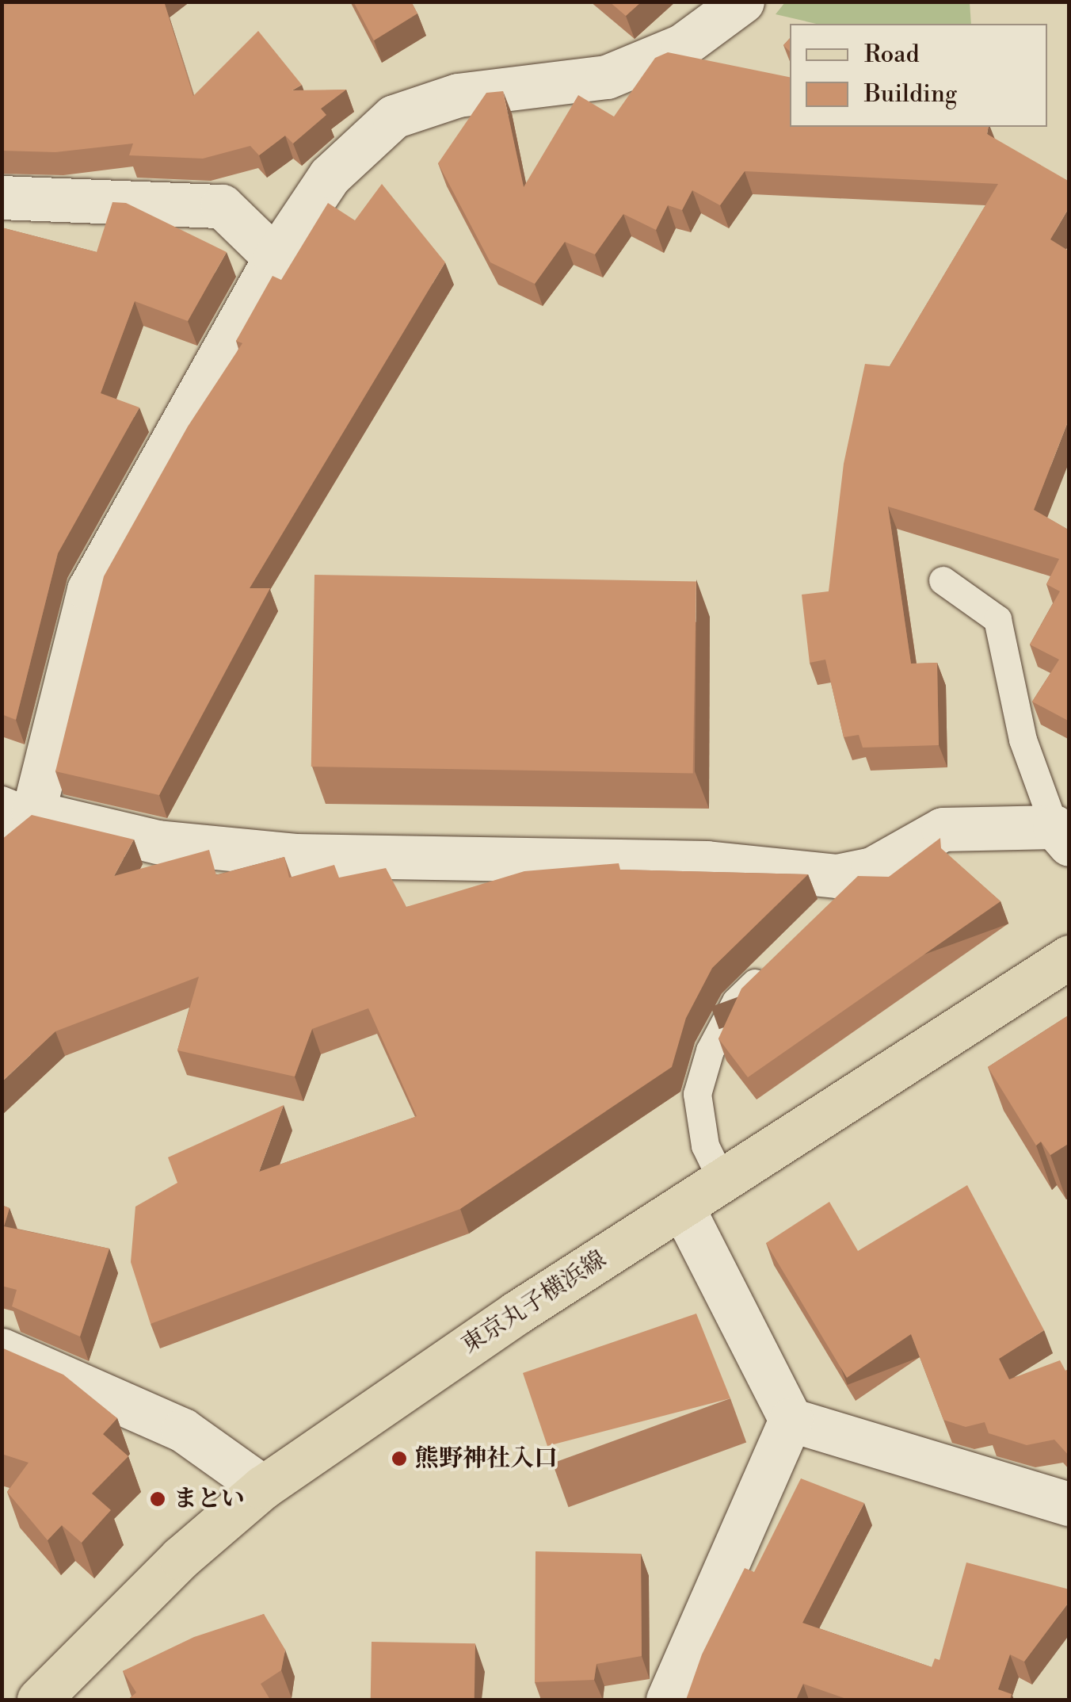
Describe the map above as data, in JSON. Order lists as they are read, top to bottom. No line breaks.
{"streets":{"main road":["東京丸子横浜線"]},"places":["熊野神社入口","まとい"],"legend":["Road","Building"]}
